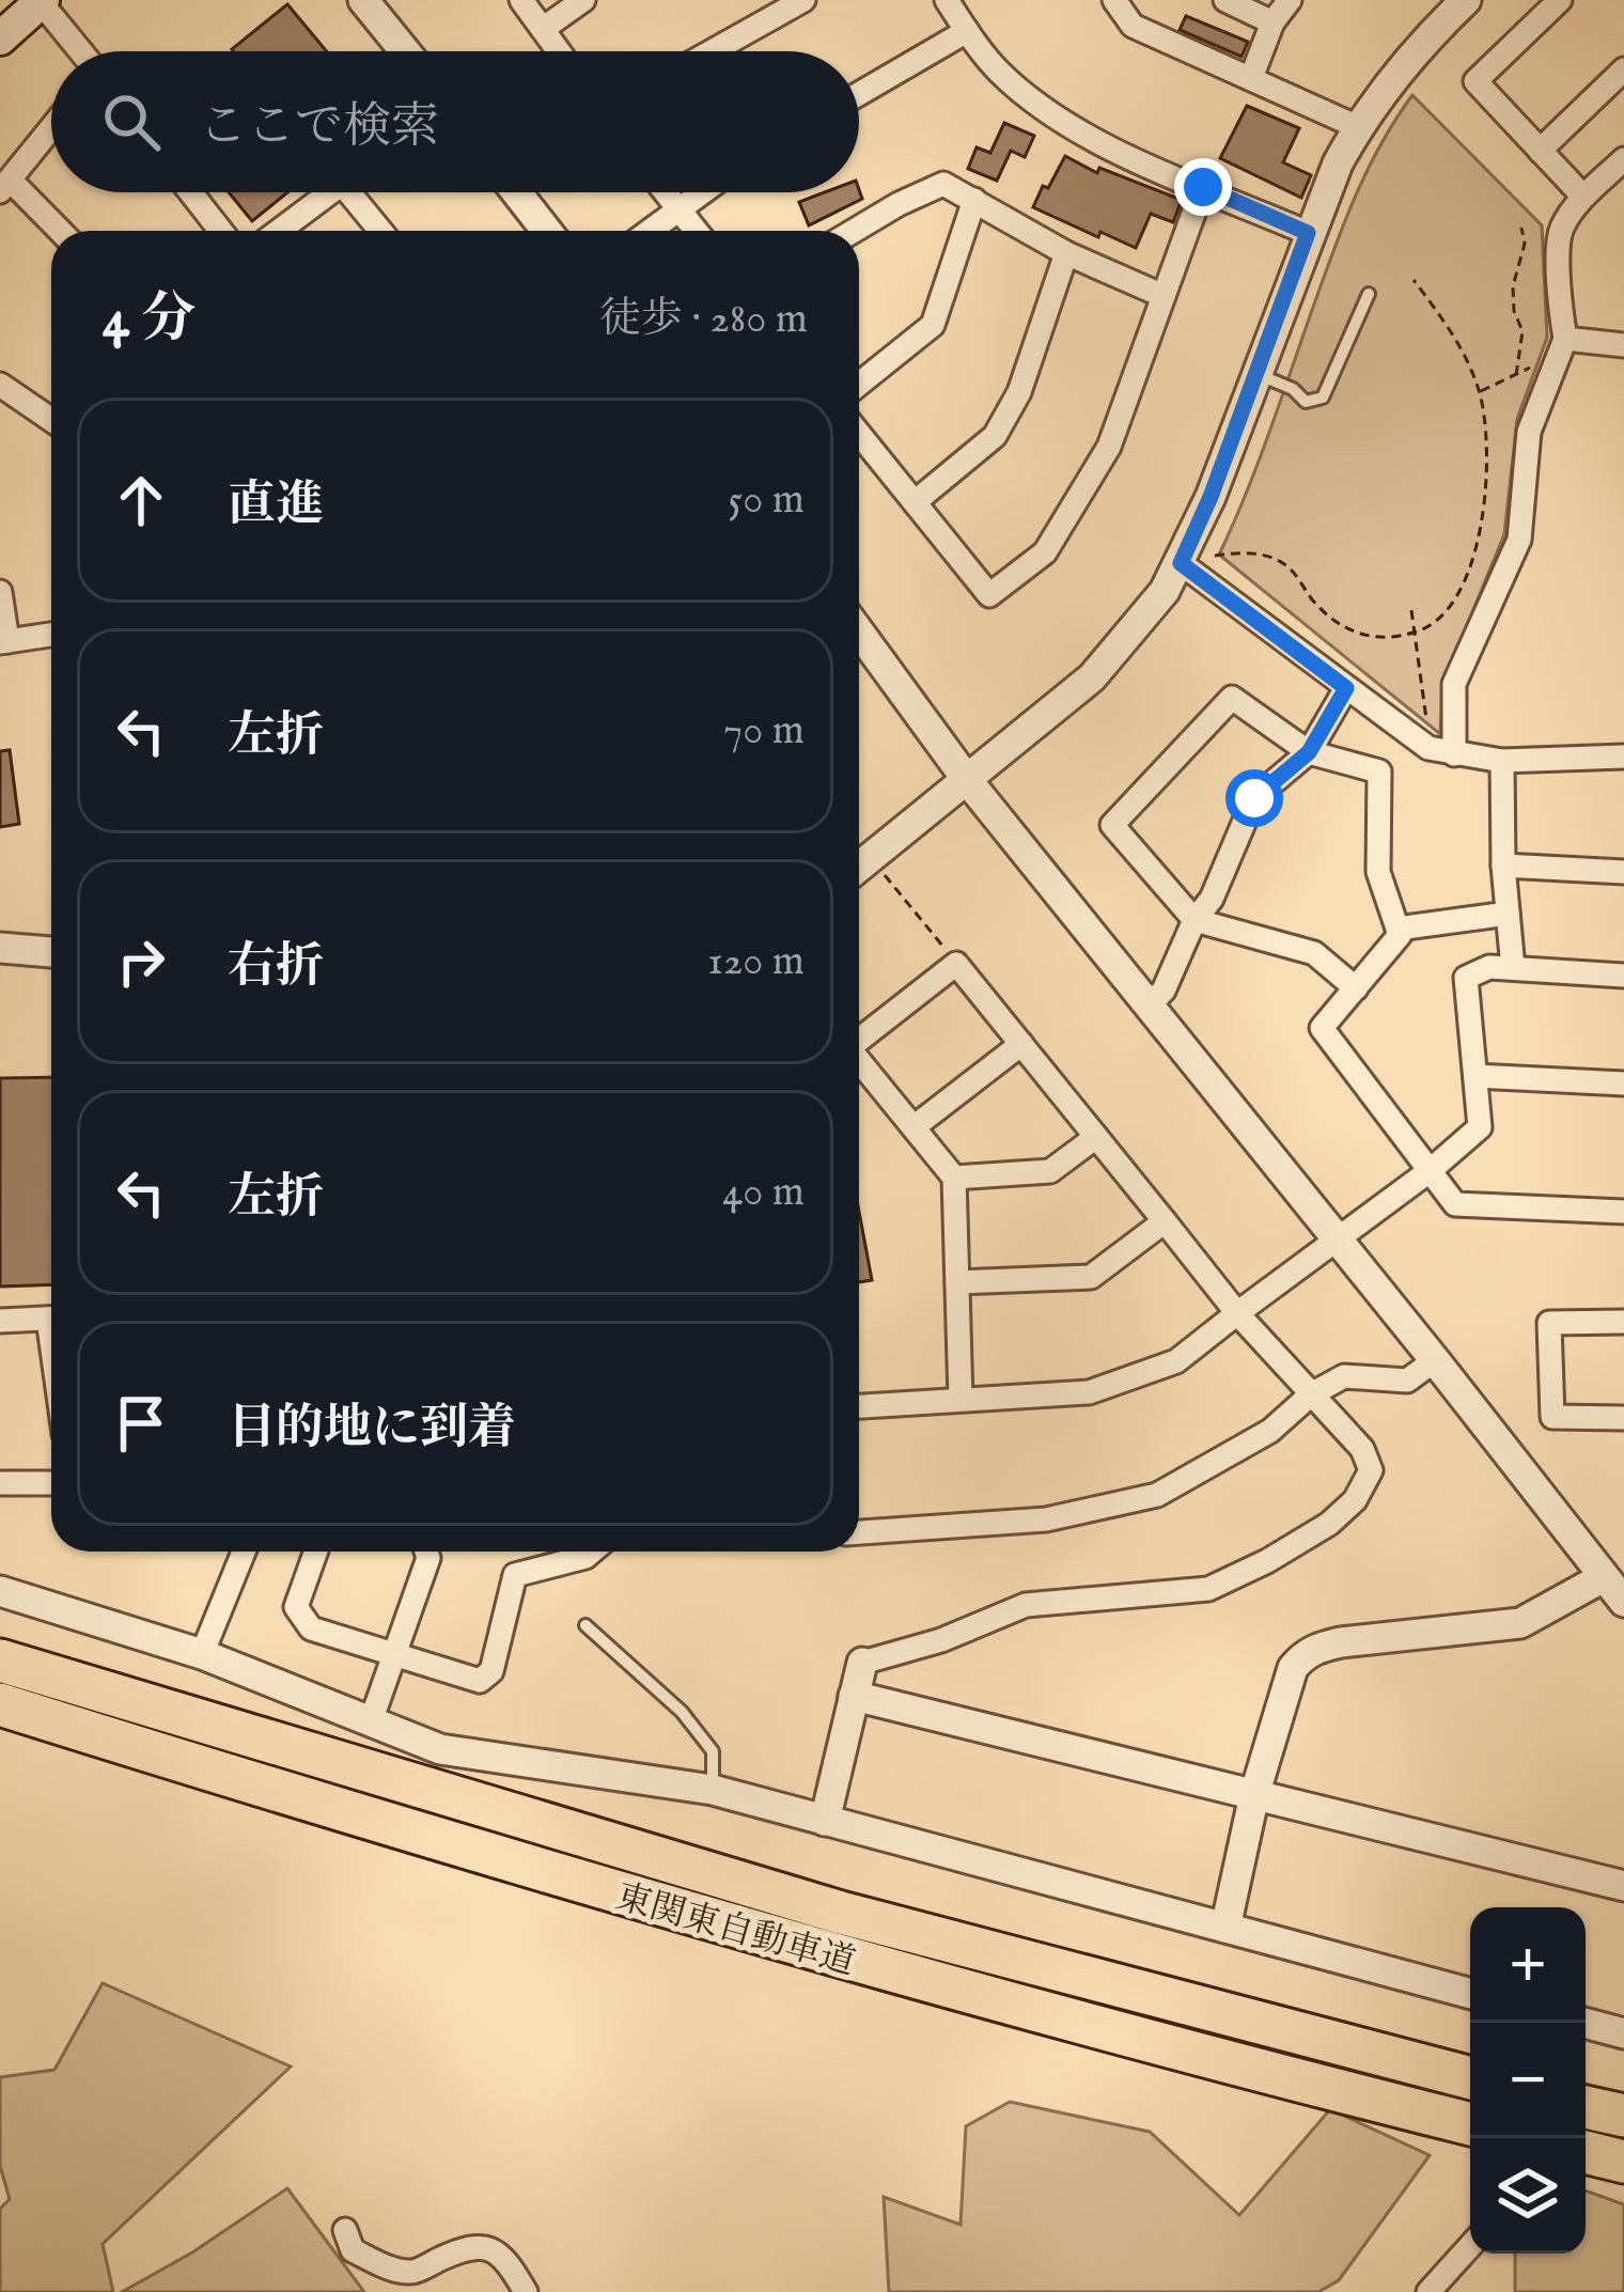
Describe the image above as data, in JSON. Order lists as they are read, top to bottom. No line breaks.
{"streets":{"highway":["東関東自動車道"]},"page":{"search":"ここで検索","heading":["4 分","徒歩 · 280 m"],"list":[["直進","50 m"],["左折","70 m"],["右折","120 m"],["左折","40 m"],"目的地に到着"],"map_buttons":["+","−"]}}
